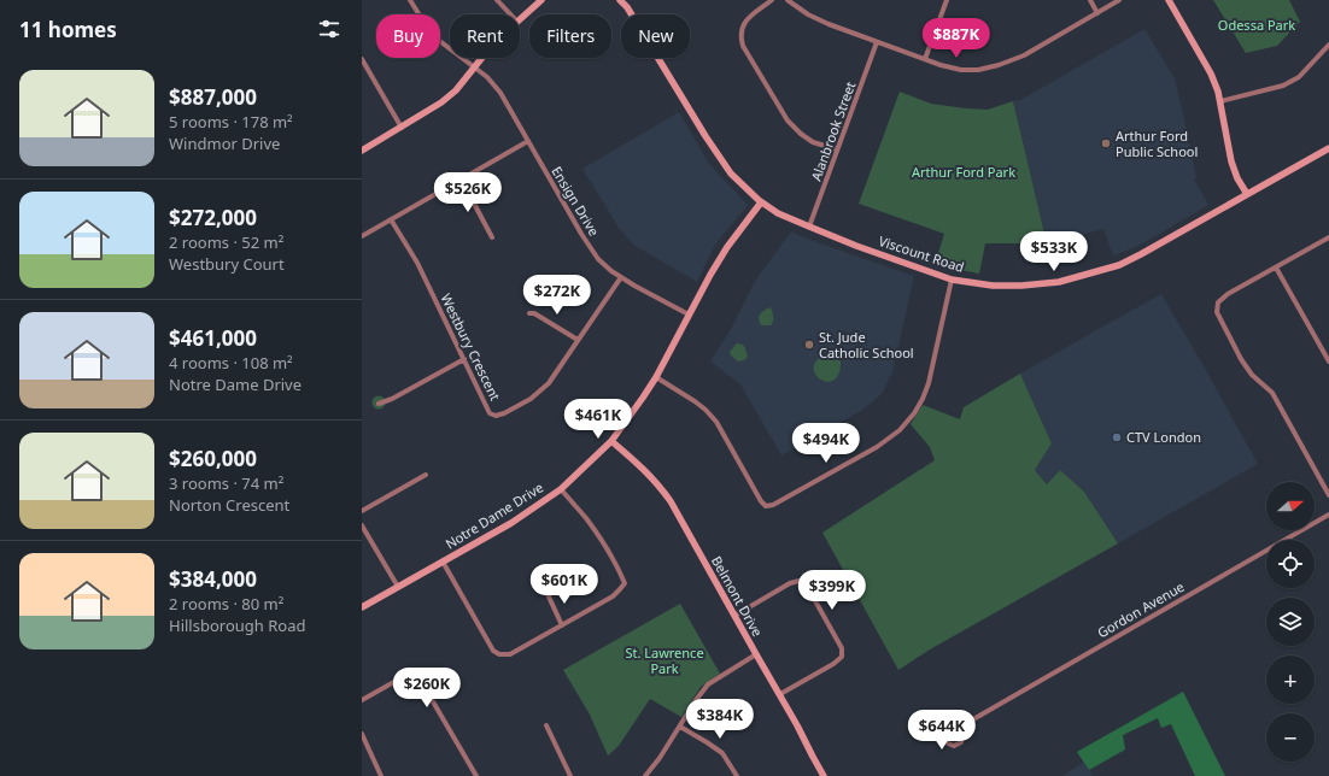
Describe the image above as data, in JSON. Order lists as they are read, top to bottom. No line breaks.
{"streets":{"street":["Alanbrook Street","Ensign Drive","Viscount Road","Westbury Crescent","Notre Dame Drive","Belmont Drive","Gordon Avenue"]},"crossings":[["Alanbrook Street","Viscount Road"],["Ensign Drive","Westbury Crescent"],["Ensign Drive","Notre Dame Drive"],["Viscount Road","Notre Dame Drive"],["Notre Dame Drive","Belmont Drive"]],"parks":["Odessa Park","Arthur Ford Park","St. Lawrence Park"],"places":["Arthur Ford Public School","St. Jude Catholic School","CTV London"],"north":"right","page":{"heading":"11 homes","chip":["Buy","Rent","Filters","New"],"price":["$887K","$526K","$533K","$272K","$461K","$494K","$601K","$399K","$260K","$384K","$644K"],"list":[{"name":"$887,000","note":"5 rooms · 178 m² · Windmor Drive"},{"name":"$272,000","note":"2 rooms · 52 m² · Westbury Court"},{"name":"$461,000","note":"4 rooms · 108 m² · Notre Dame Drive"},{"name":"$260,000","note":"3 rooms · 74 m² · Norton Crescent"},{"name":"$384,000","note":"2 rooms · 80 m² · Hillsborough Road"}],"map_buttons":["+","−"]}}
